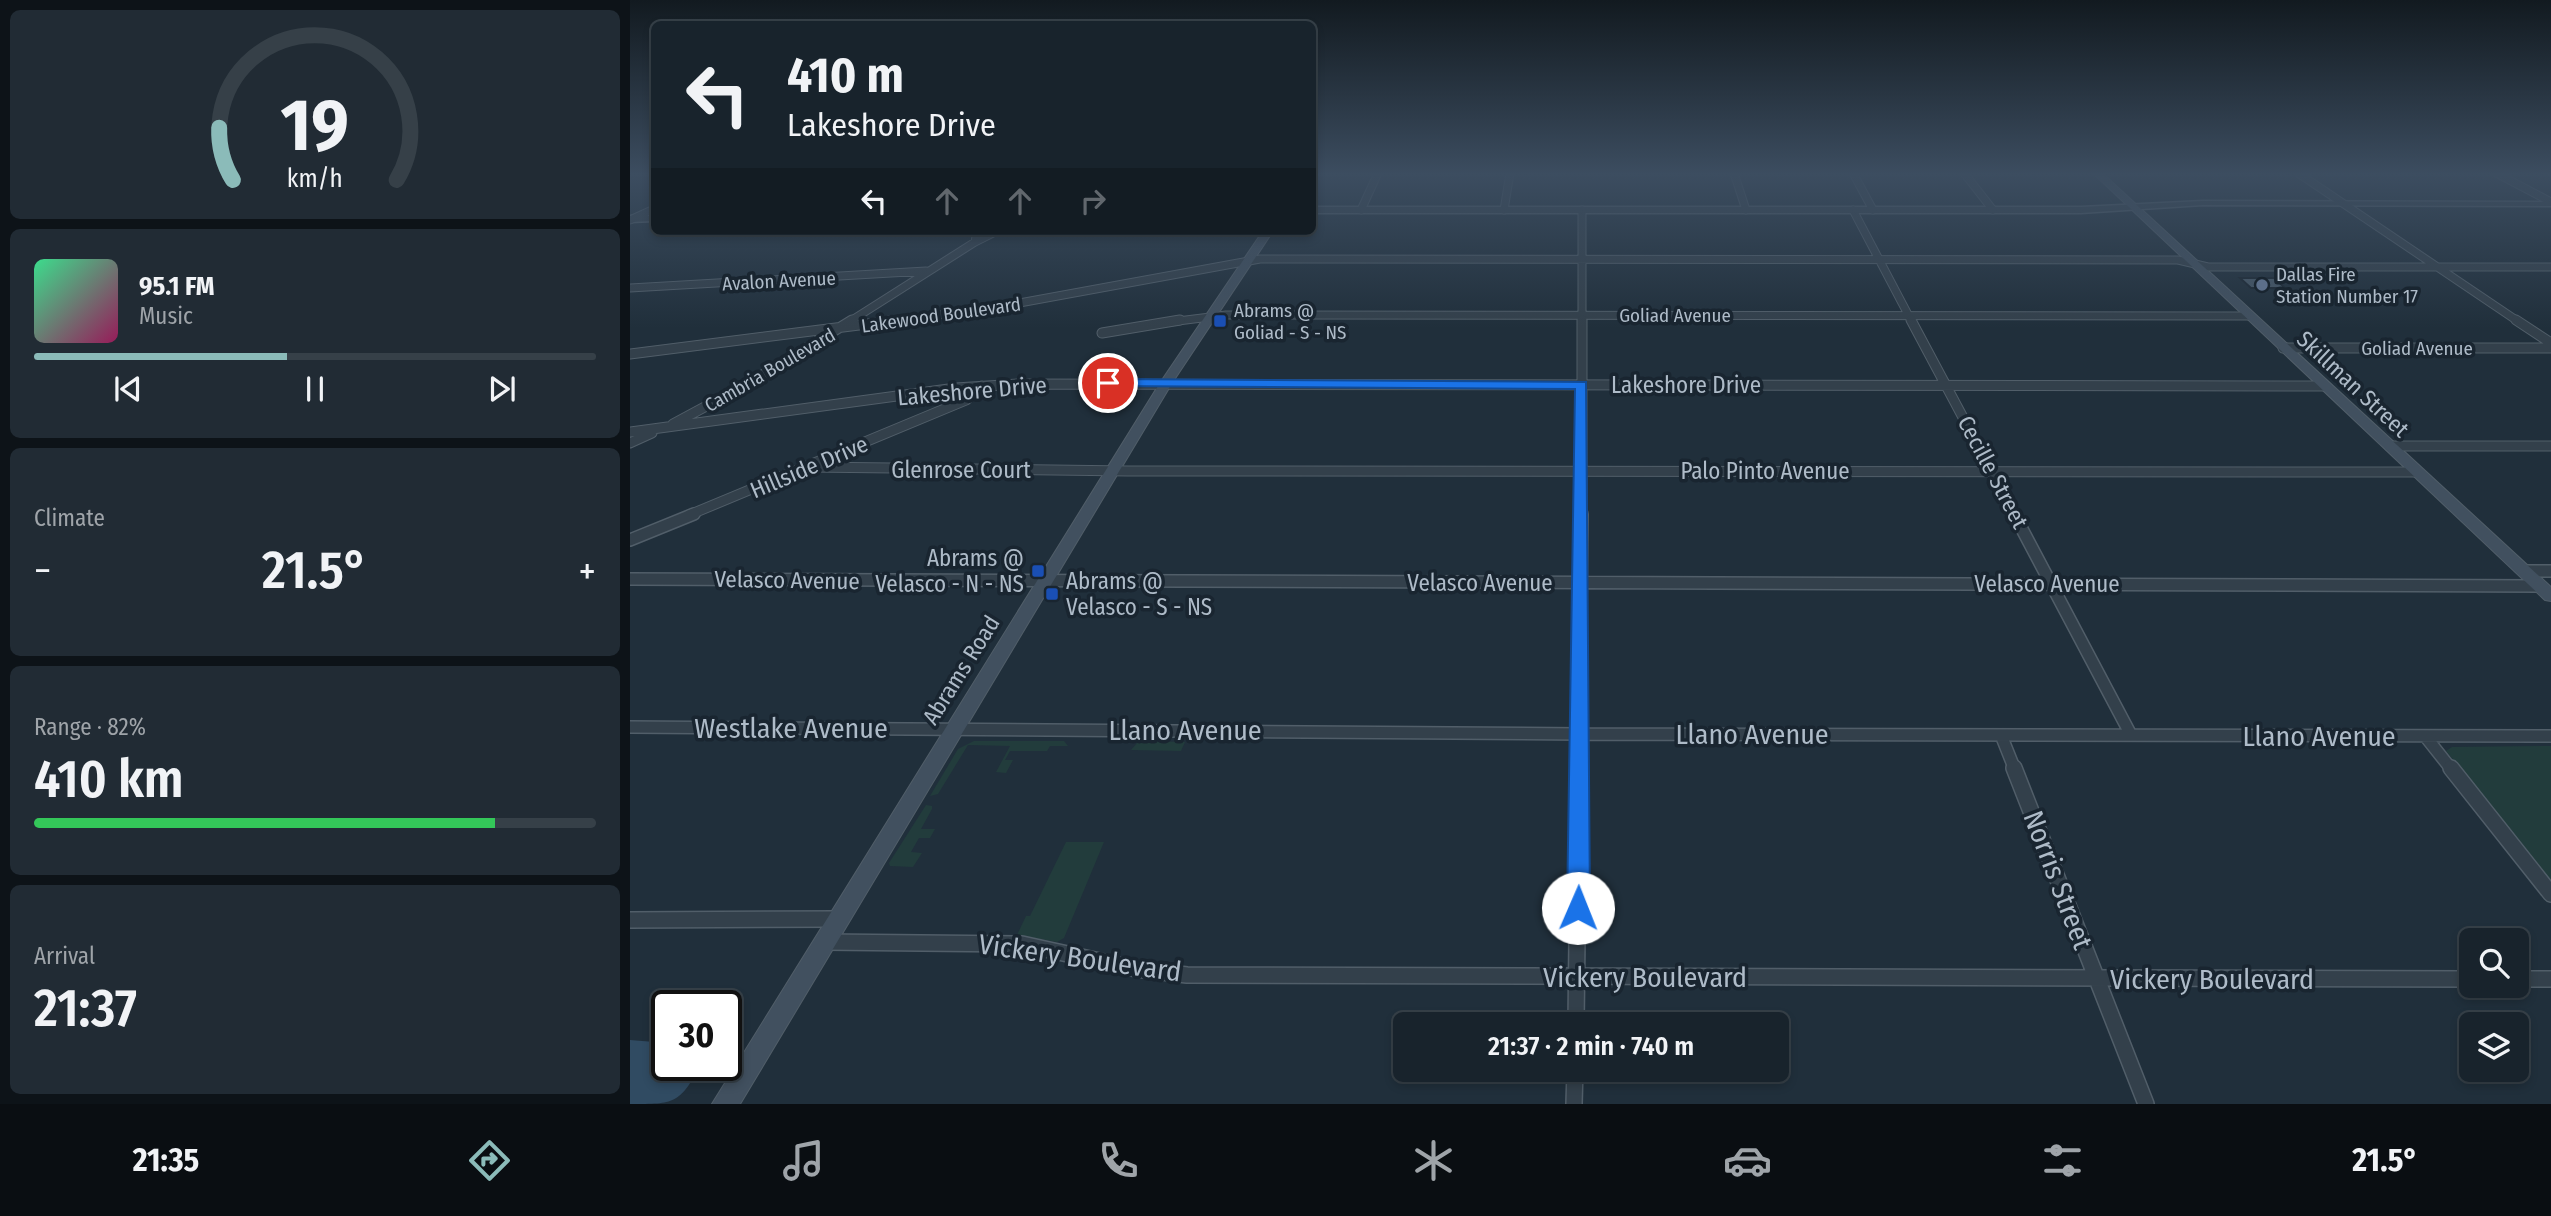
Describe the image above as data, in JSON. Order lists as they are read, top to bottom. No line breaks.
{"streets":{"main road":["Skillman Street","Abrams Road"],"street":["Avalon Avenue","Lakewood Boulevard","Goliad Avenue","Cambria Boulevard","Lakeshore Drive","Hillside Drive","Glenrose Court","Palo Pinto Avenue","Cecille Street","Velasco Avenue","Westlake Avenue","Llano Avenue","Norris Street","Vickery Boulevard"]},"crossings":[["Avalon Avenue","Cambria Boulevard"],["Lakewood Boulevard","Cambria Boulevard"],["Lakewood Boulevard","Skillman Street"],["Lakewood Boulevard","Cecille Street"],["Lakewood Boulevard","Abrams Road"],["Goliad Avenue","Skillman Street"],["Goliad Avenue","Cecille Street"],["Goliad Avenue","Abrams Road"],["Cambria Boulevard","Lakeshore Drive"],["Skillman Street","Lakeshore Drive"],["Skillman Street","Palo Pinto Avenue"],["Skillman Street","Velasco Avenue"],["Lakeshore Drive","Hillside Drive"],["Lakeshore Drive","Cecille Street"],["Lakeshore Drive","Abrams Road"],["Hillside Drive","Glenrose Court"],["Glenrose Court","Palo Pinto Avenue"],["Glenrose Court","Abrams Road"],["Palo Pinto Avenue","Cecille Street"],["Palo Pinto Avenue","Abrams Road"],["Cecille Street","Velasco Avenue"],["Cecille Street","Llano Avenue"],["Velasco Avenue","Abrams Road"],["Abrams Road","Westlake Avenue"],["Abrams Road","Llano Avenue"],["Abrams Road","Vickery Boulevard"],["Westlake Avenue","Llano Avenue"],["Llano Avenue","Norris Street"],["Norris Street","Vickery Boulevard"]],"places":{"other":["Dallas Fire Station Number 17"],"transit":["Abrams @ Goliad - S - NS","Abrams @ Velasco - N - NS","Abrams @ Velasco - S - NS"]},"page":{"turn":["410 m","Lakeshore Drive"],"song":["95.1 FM","Music"],"tile":["Climate",["Range · 82%","410 km"],["Arrival","21:37"]],"heat":["−","21.5°","+"],"limit":"30","trip":"21:37 · 2 min · 740 m","tabs":["21:35","21.5°"],"gauge":["19","km/h"]}}
